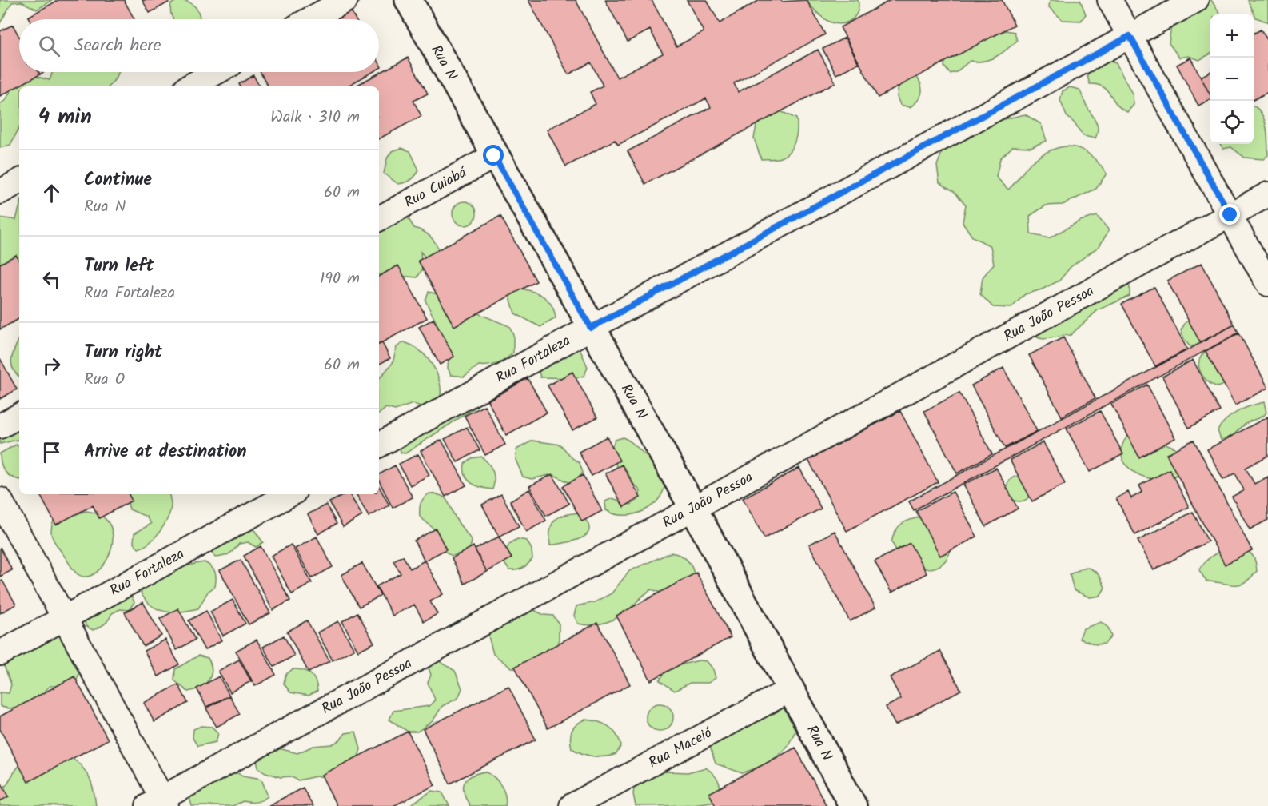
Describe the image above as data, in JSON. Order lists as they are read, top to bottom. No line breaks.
{"streets":{"street":["Rua N","Rua Cuiabá","Rua João Pessoa","Rua Fortaleza","Rua Maceió"]},"crossings":[["Rua N","Rua Cuiabá"],["Rua N","Rua João Pessoa"],["Rua N","Rua Fortaleza"],["Rua N","Rua Maceió"]],"page":{"map_buttons":["+","−"],"search":"Search here","heading":["4 min","Walk · 310 m"],"list":[["Continue","Rua N","60 m"],["Turn left","Rua Fortaleza","190 m"],["Turn right","Rua O","60 m"],"Arrive at destination"]}}
